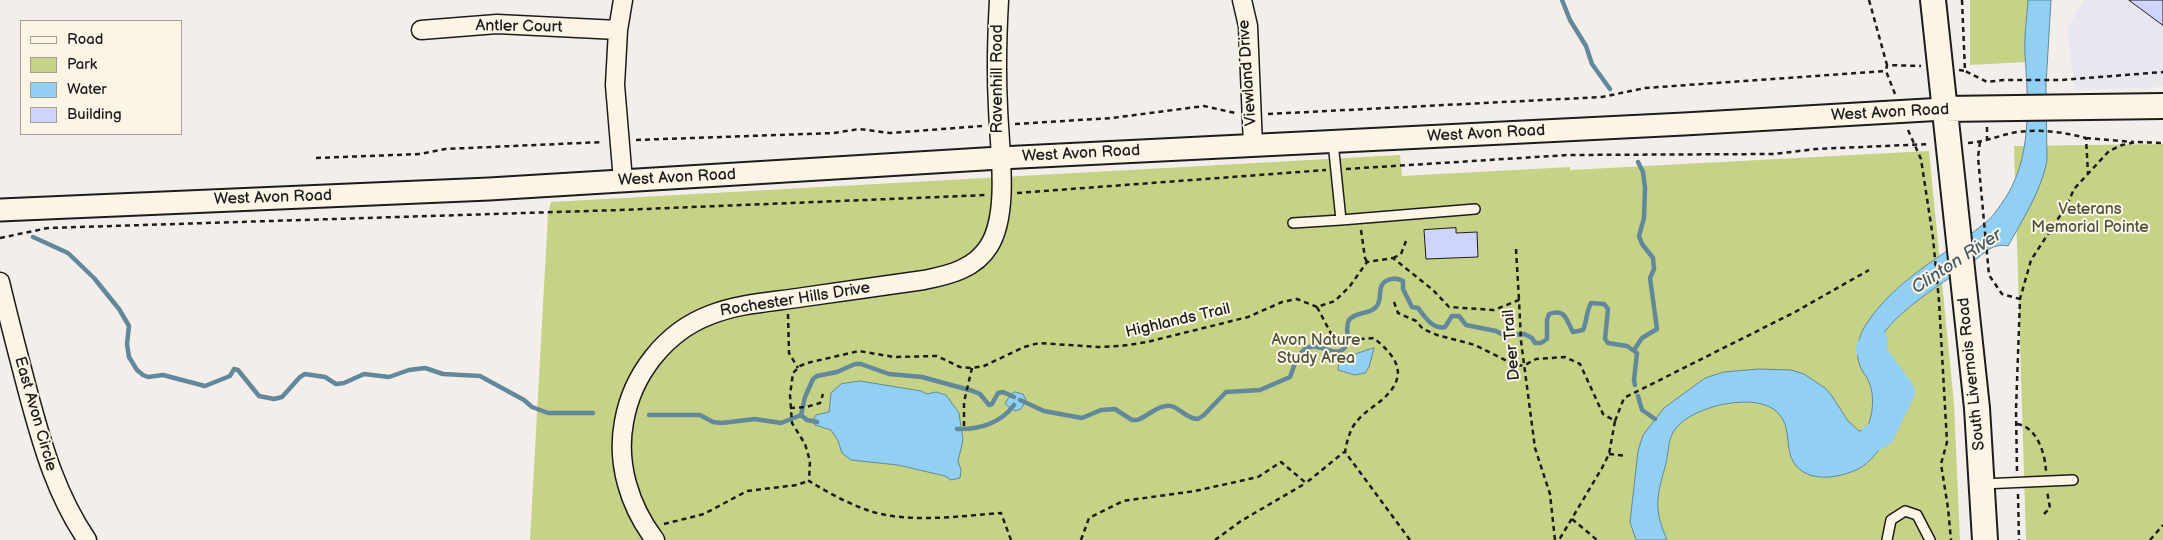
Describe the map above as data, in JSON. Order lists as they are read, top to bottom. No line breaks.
{"streets":{"main road":["West Avon Road","South Livernois Road"],"street":["Antler Court","Viewland Drive","Ravenhill Road","Rochester Hills Drive","East Avon Circle"],"path":["Highlands Trail","Deer Trail"]},"crossings":[["Viewland Drive","West Avon Road"],["Ravenhill Road","West Avon Road"],["Ravenhill Road","Rochester Hills Drive"],["West Avon Road","Rochester Hills Drive"],["West Avon Road","South Livernois Road"]],"water":["Clinton River"],"parks":["Veterans Memorial Pointe","Avon Nature Study Area"],"legend":["Road","Park","Water","Building"]}
